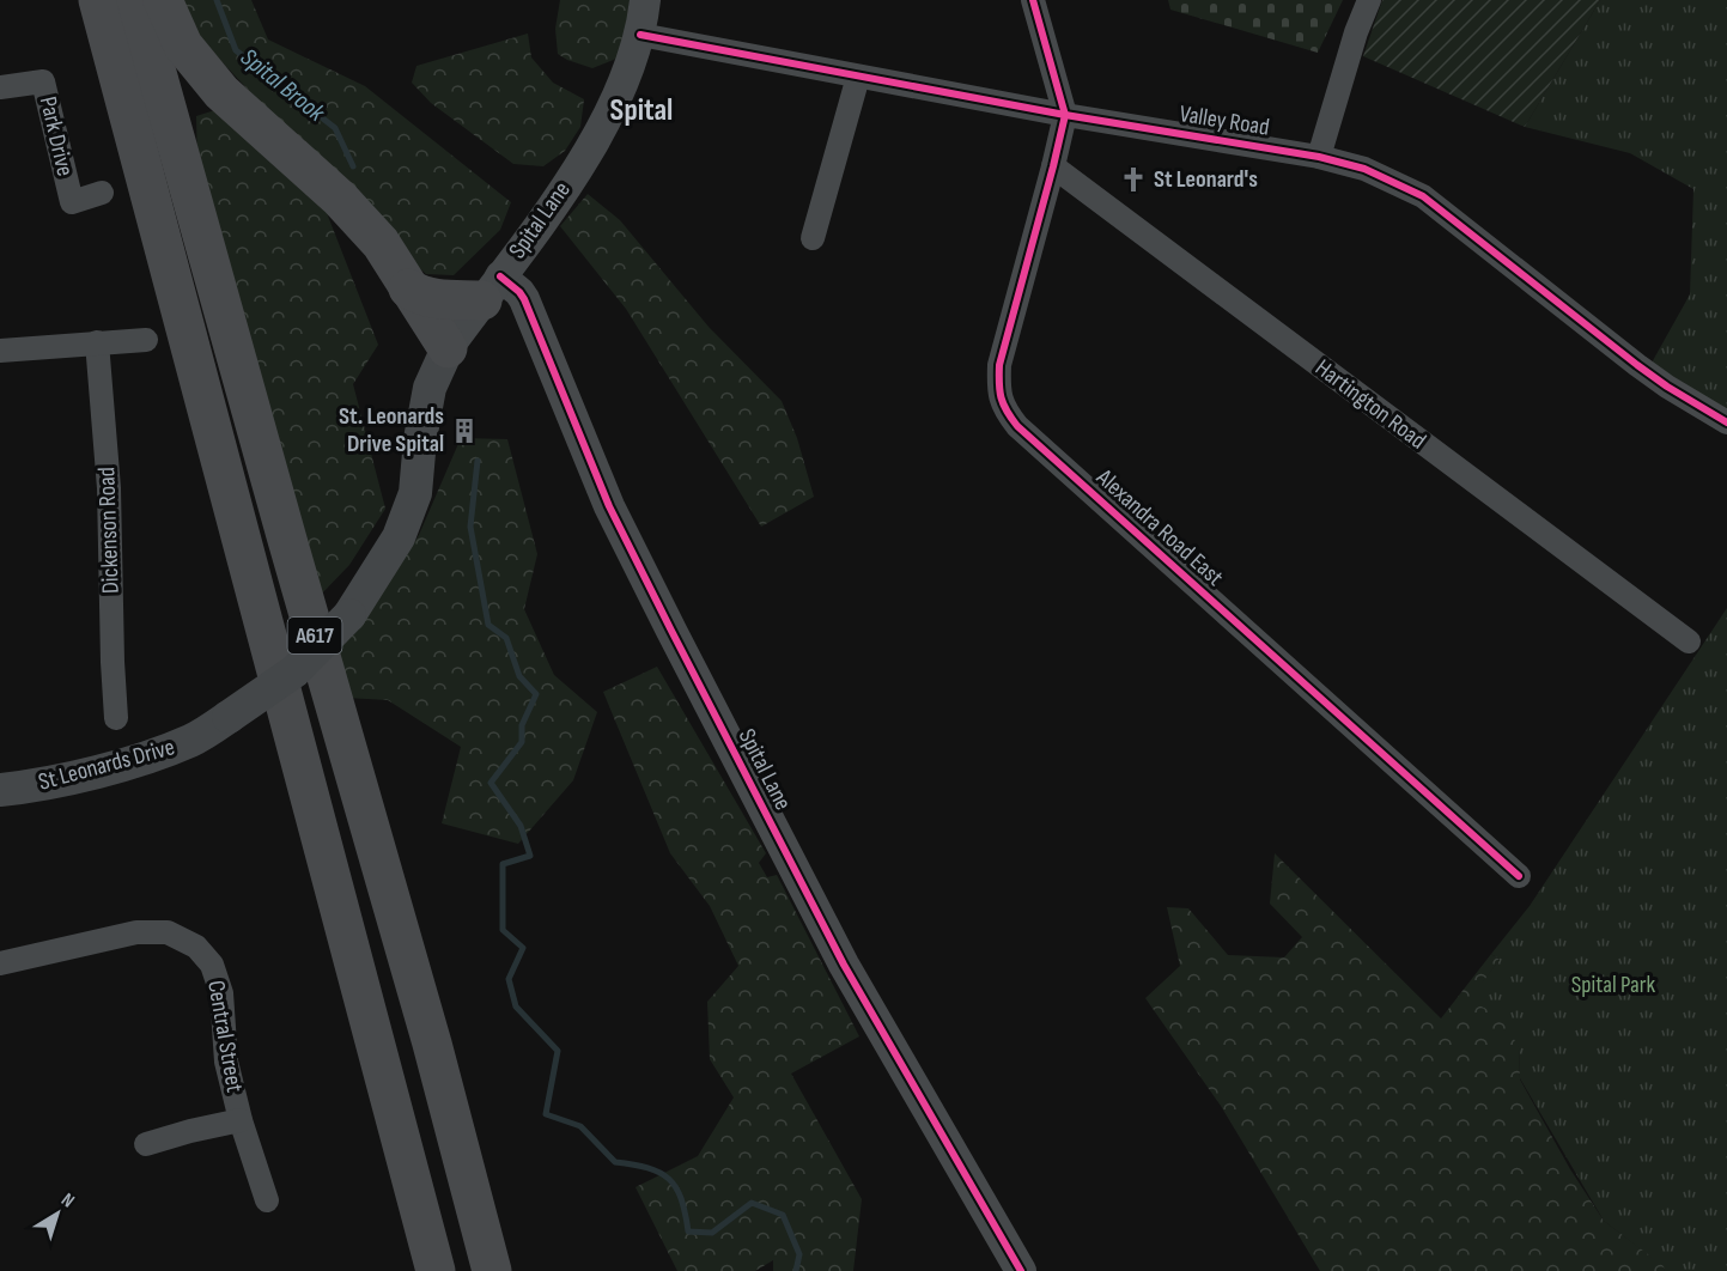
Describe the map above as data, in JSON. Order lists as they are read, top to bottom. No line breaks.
{"streets":{"highway":["A617"],"main road":["St Leonards Drive"],"street":["Valley Road","Park Drive","Spital Lane","Hartington Road","Alexandra Road East","Dickenson Road","Central Street"]},"crossings":[["Valley Road","Spital Lane"],["Valley Road","Alexandra Road East"],["Spital Lane","St Leonards Drive"],["Hartington Road","Alexandra Road East"]],"districts":["Spital"],"water":["Spital Brook"],"parks":["Spital Park"],"places":{"church":["St Leonard's"],"building":["St. Leonards Drive Spital"]},"north":"top right"}
